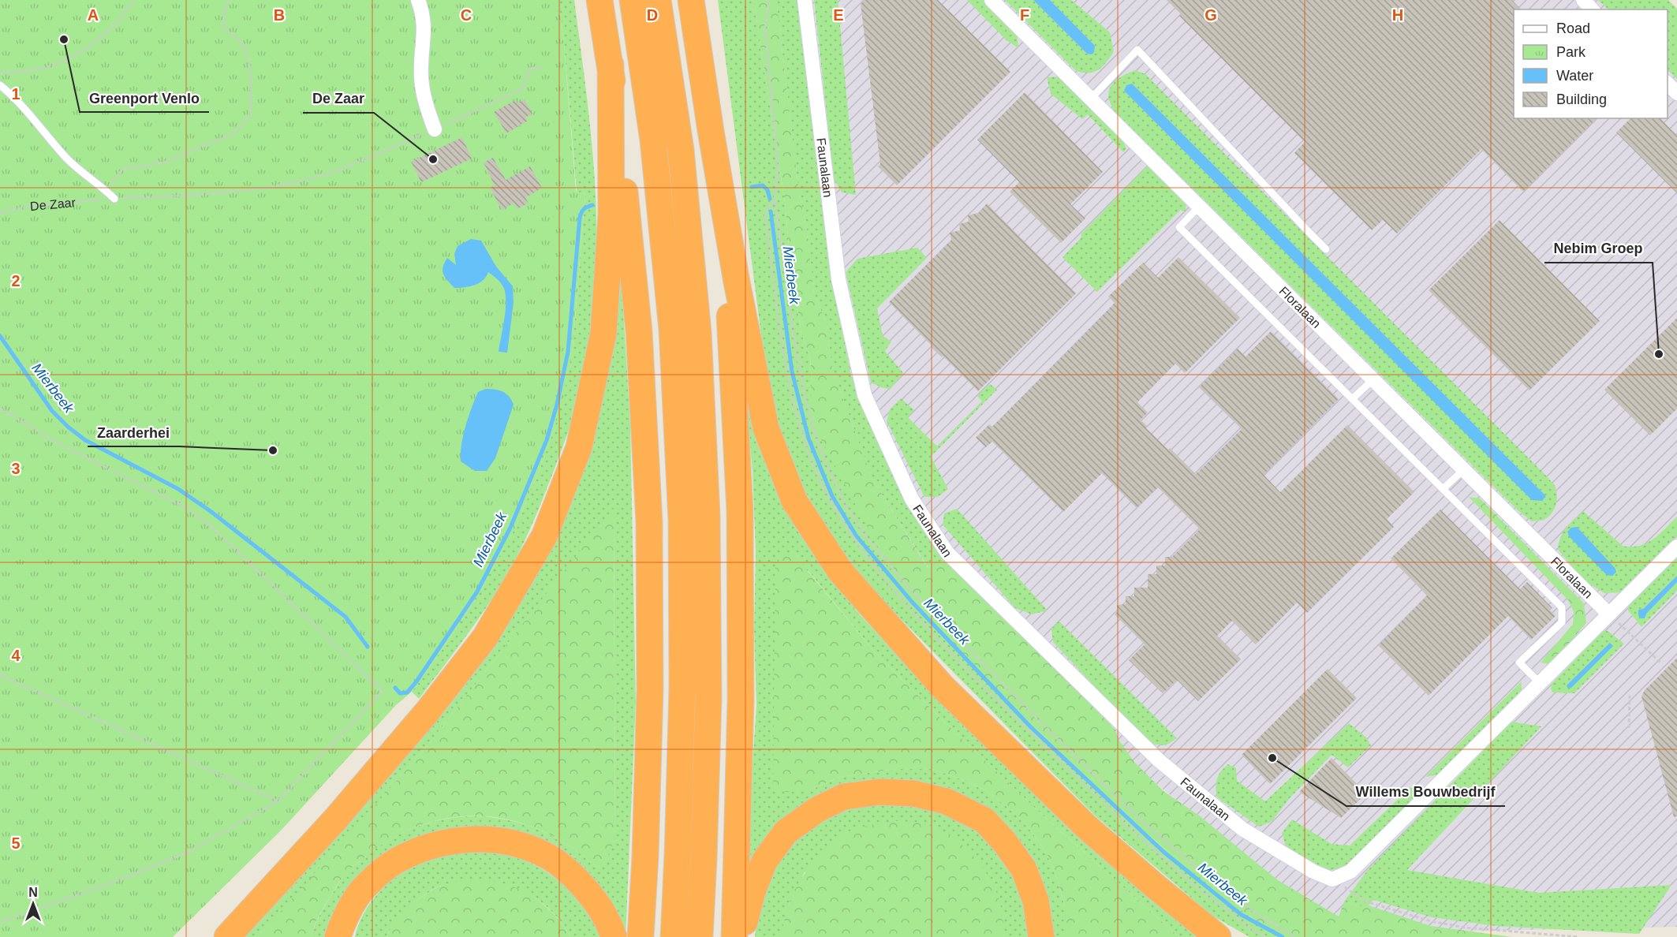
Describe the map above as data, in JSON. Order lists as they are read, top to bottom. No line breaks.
{"streets":{"street":["Faunalaan","Floralaan"],"path":["De Zaar"]},"water":["Mierbeek"],"places":["Greenport Venlo","De Zaar","Nebim Groep","Zaarderhei","Willems Bouwbedrijf"],"legend":["Road","Park","Water","Building"],"north":"top","grid":{"columns":["A","B","C","D","E","F","G","H"],"rows":["1","2","3","4","5"]}}
